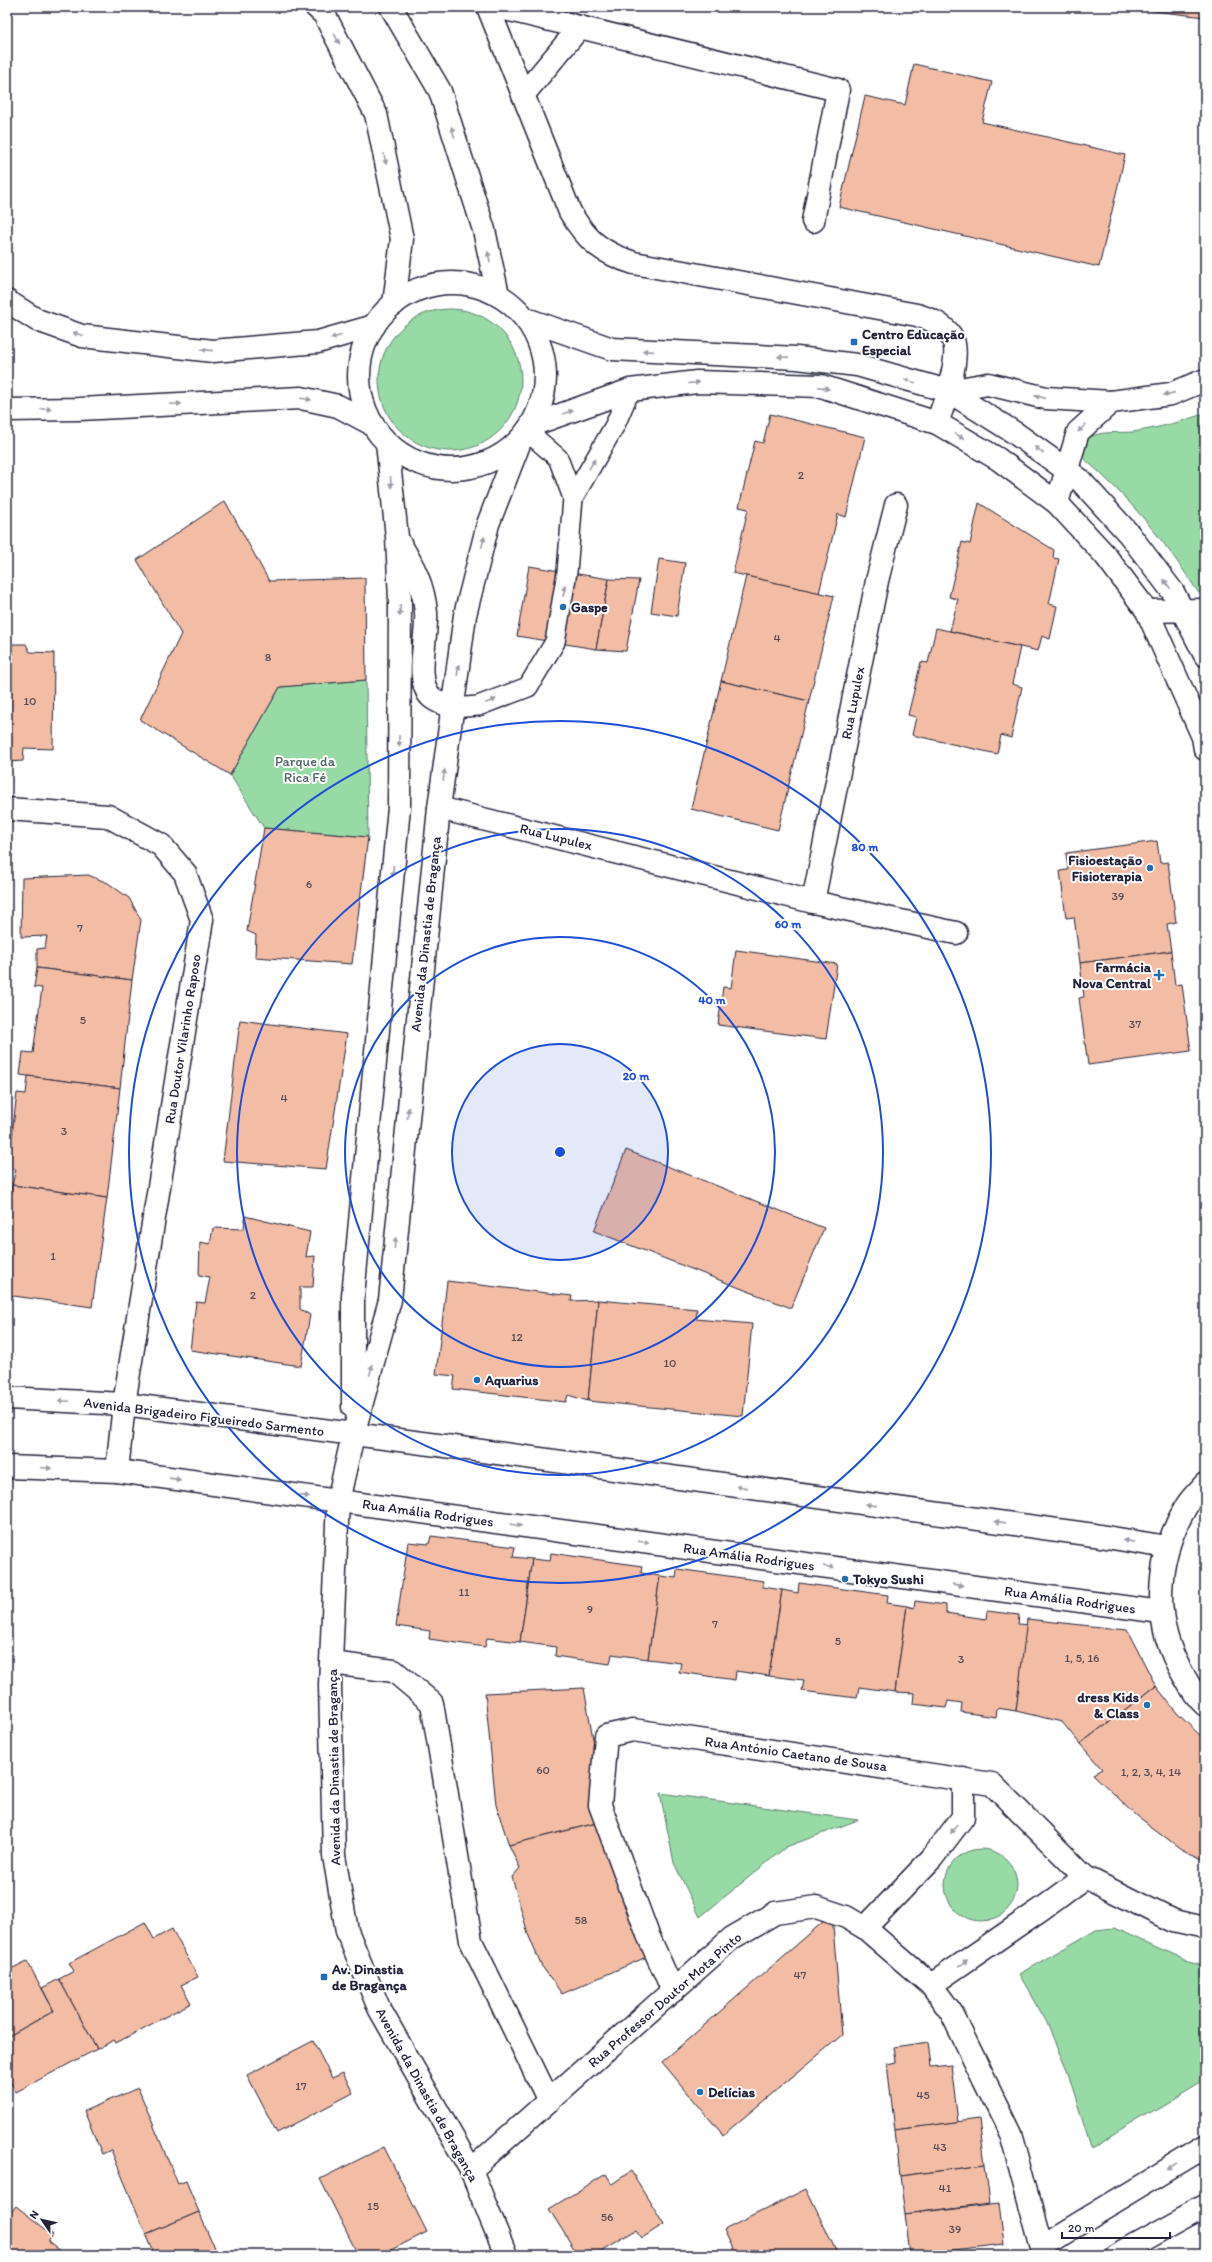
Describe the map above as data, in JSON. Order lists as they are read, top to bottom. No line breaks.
{"streets":{"main road":["Rua Lupulex","Avenida da Dinastia de Bragança","Rua Doutor Vilarinho Raposo","Avenida Brigadeiro Figueiredo Sarmento","Rua Amália Rodrigues","Rua António Caetano de Sousa","Rua Professor Doutor Mota Pinto"]},"crossings":[["Rua Lupulex","Avenida da Dinastia de Bragança"],["Avenida da Dinastia de Bragança","Avenida Brigadeiro Figueiredo Sarmento"],["Avenida da Dinastia de Bragança","Rua Amália Rodrigues"],["Avenida da Dinastia de Bragança","Rua Professor Doutor Mota Pinto"],["Rua Doutor Vilarinho Raposo","Avenida Brigadeiro Figueiredo Sarmento"],["Rua António Caetano de Sousa","Rua Professor Doutor Mota Pinto"]],"parks":["Parque da Rica Fé"],"places":{"transit":["Centro Educação Especial","Av. Dinastia de Bragança"],"other":["Gaspe","Fisioestação Fisioterapia","Aquarius","Tokyo Sushi","dress Kids & Class","Delícias"],"health":["Farmácia Nova Central"]},"house_numbers":["2","4","8","10","6","39","7","5","37","4","3","1","2","12","10","11","9","7","5","1, 5, 16","3","60","1, 2, 3, 4, 14","58","47","17","45","43","41","15","56","39"],"scale_bar":"20 m","north":"top left","rings":["80 m","60 m","40 m","20 m"]}
